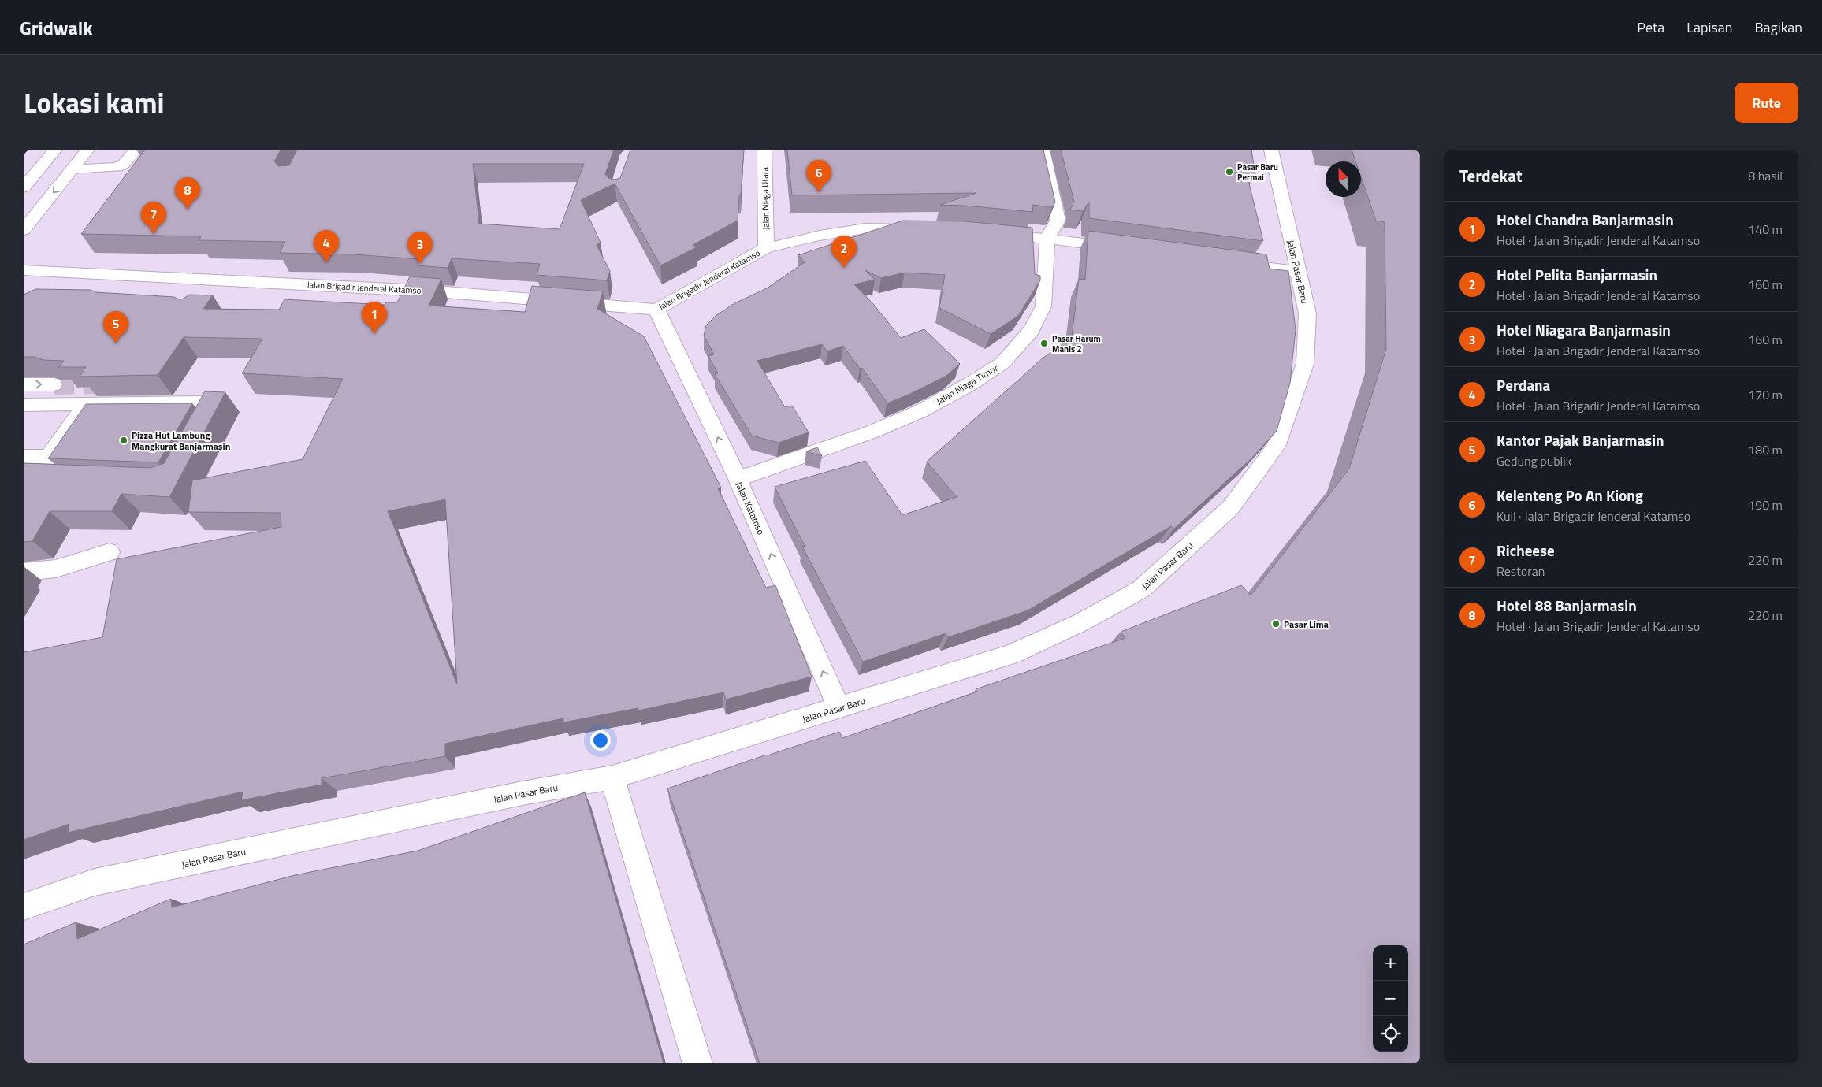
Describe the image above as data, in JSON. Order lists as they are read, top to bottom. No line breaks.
{"streets":{"main road":["Jalan Niaga Utara","Jalan Pasar Baru","Jalan Brigadir Jenderal Katamso","Jalan Niaga Timur","Jalan Katamso"]},"crossings":[["Jalan Niaga Utara","Jalan Brigadir Jenderal Katamso"],["Jalan Pasar Baru","Jalan Katamso"],["Jalan Brigadir Jenderal Katamso","Jalan Katamso"],["Jalan Niaga Timur","Jalan Katamso"]],"one_way":["Jalan Katamso"],"places":["Pasar Baru Permai","Pasar Harum Manis 2","Pizza Hut Lambung Mangkurat Banjarmasin","Pasar Lima"],"north":"top","page":{"header":"Gridwalk","nav":["Peta","Lapisan","Bagikan"],"title":"Lokasi kami","buttons":"Rute","heading":["Terdekat","8 hasil"],"pins":["6","8","7","4","3","2","1","5"],"list":[{"mark":"1","name":"Hotel Chandra Banjarmasin","note":"Hotel · Jalan Brigadir Jenderal Katamso","value":"140 m"},{"mark":"2","name":"Hotel Pelita Banjarmasin","note":"Hotel · Jalan Brigadir Jenderal Katamso","value":"160 m"},{"mark":"3","name":"Hotel Niagara Banjarmasin","note":"Hotel · Jalan Brigadir Jenderal Katamso","value":"160 m"},{"mark":"4","name":"Perdana","note":"Hotel · Jalan Brigadir Jenderal Katamso","value":"170 m"},{"mark":"5","name":"Kantor Pajak Banjarmasin","note":"Gedung publik","value":"180 m"},{"mark":"6","name":"Kelenteng Po An Kiong","note":"Kuil · Jalan Brigadir Jenderal Katamso","value":"190 m"},{"mark":"7","name":"Richeese","note":"Restoran","value":"220 m"},{"mark":"8","name":"Hotel 88 Banjarmasin","note":"Hotel · Jalan Brigadir Jenderal Katamso","value":"220 m"}],"map_buttons":["+","−"]}}
